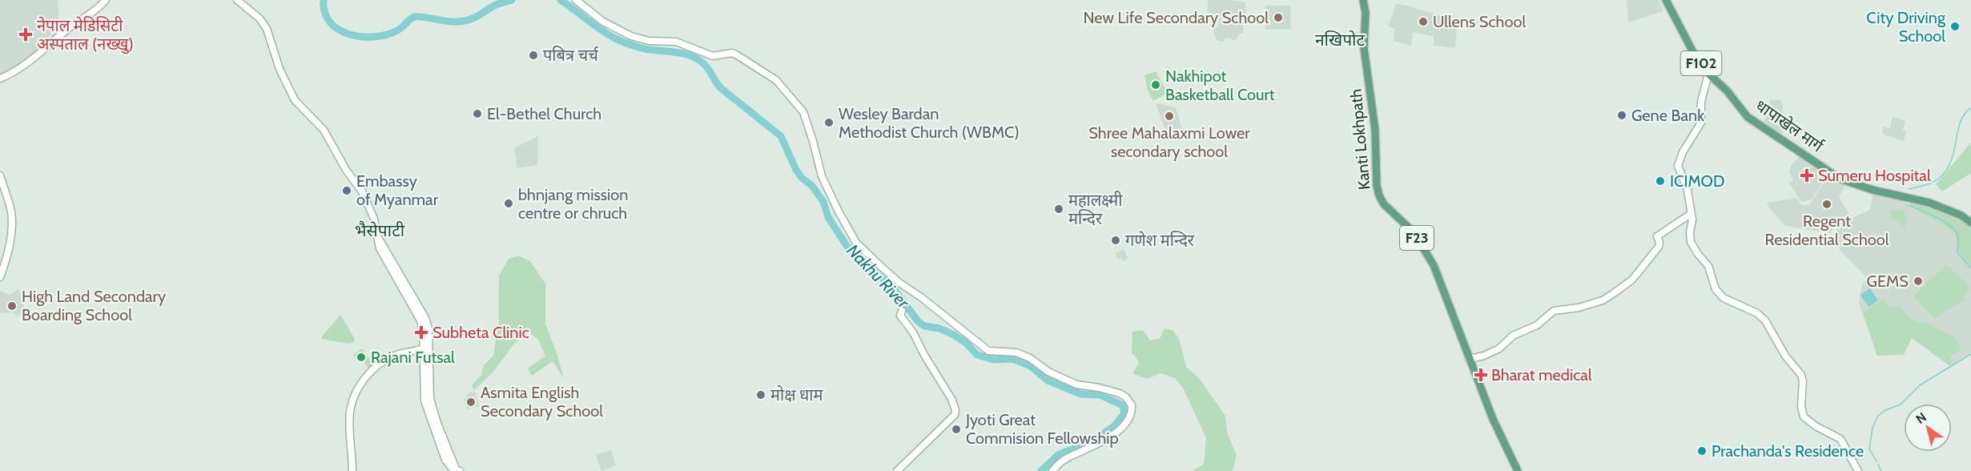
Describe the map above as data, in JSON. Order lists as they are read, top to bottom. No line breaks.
{"streets":{"main road":["F102","धापाखेल मार्ग","Kanti Lokhpath","F23"]},"districts":["नखिपोट","भैसेपाटी"],"water":["Nakhu River"],"places":{"other":["New Life Secondary School","Ullens School","City Driving School","पबित्र चर्च","Nakhipot Basketball Court","El-Bethel Church","Gene Bank","Shree Mahalaxmi Lower secondary school","Wesley Bardan Methodist Church (WBMC)","ICIMOD","Embassy of Myanmar","bhnjang mission centre or chruch","Regent Residential School","महालक्ष्मी मन्दिर","गणेश मन्दिर","GEMS","High Land Secondary Boarding School","Rajani Futsal","मोक्ष धाम","Asmita English Secondary School","Jyoti Great Commision Fellowship","Prachanda's Residence"],"health":["नेपाल मेडिसिटी अस्पताल (नख्खु)","Sumeru Hospital","Subheta Clinic","Bharat medical"]},"north":"top left"}
